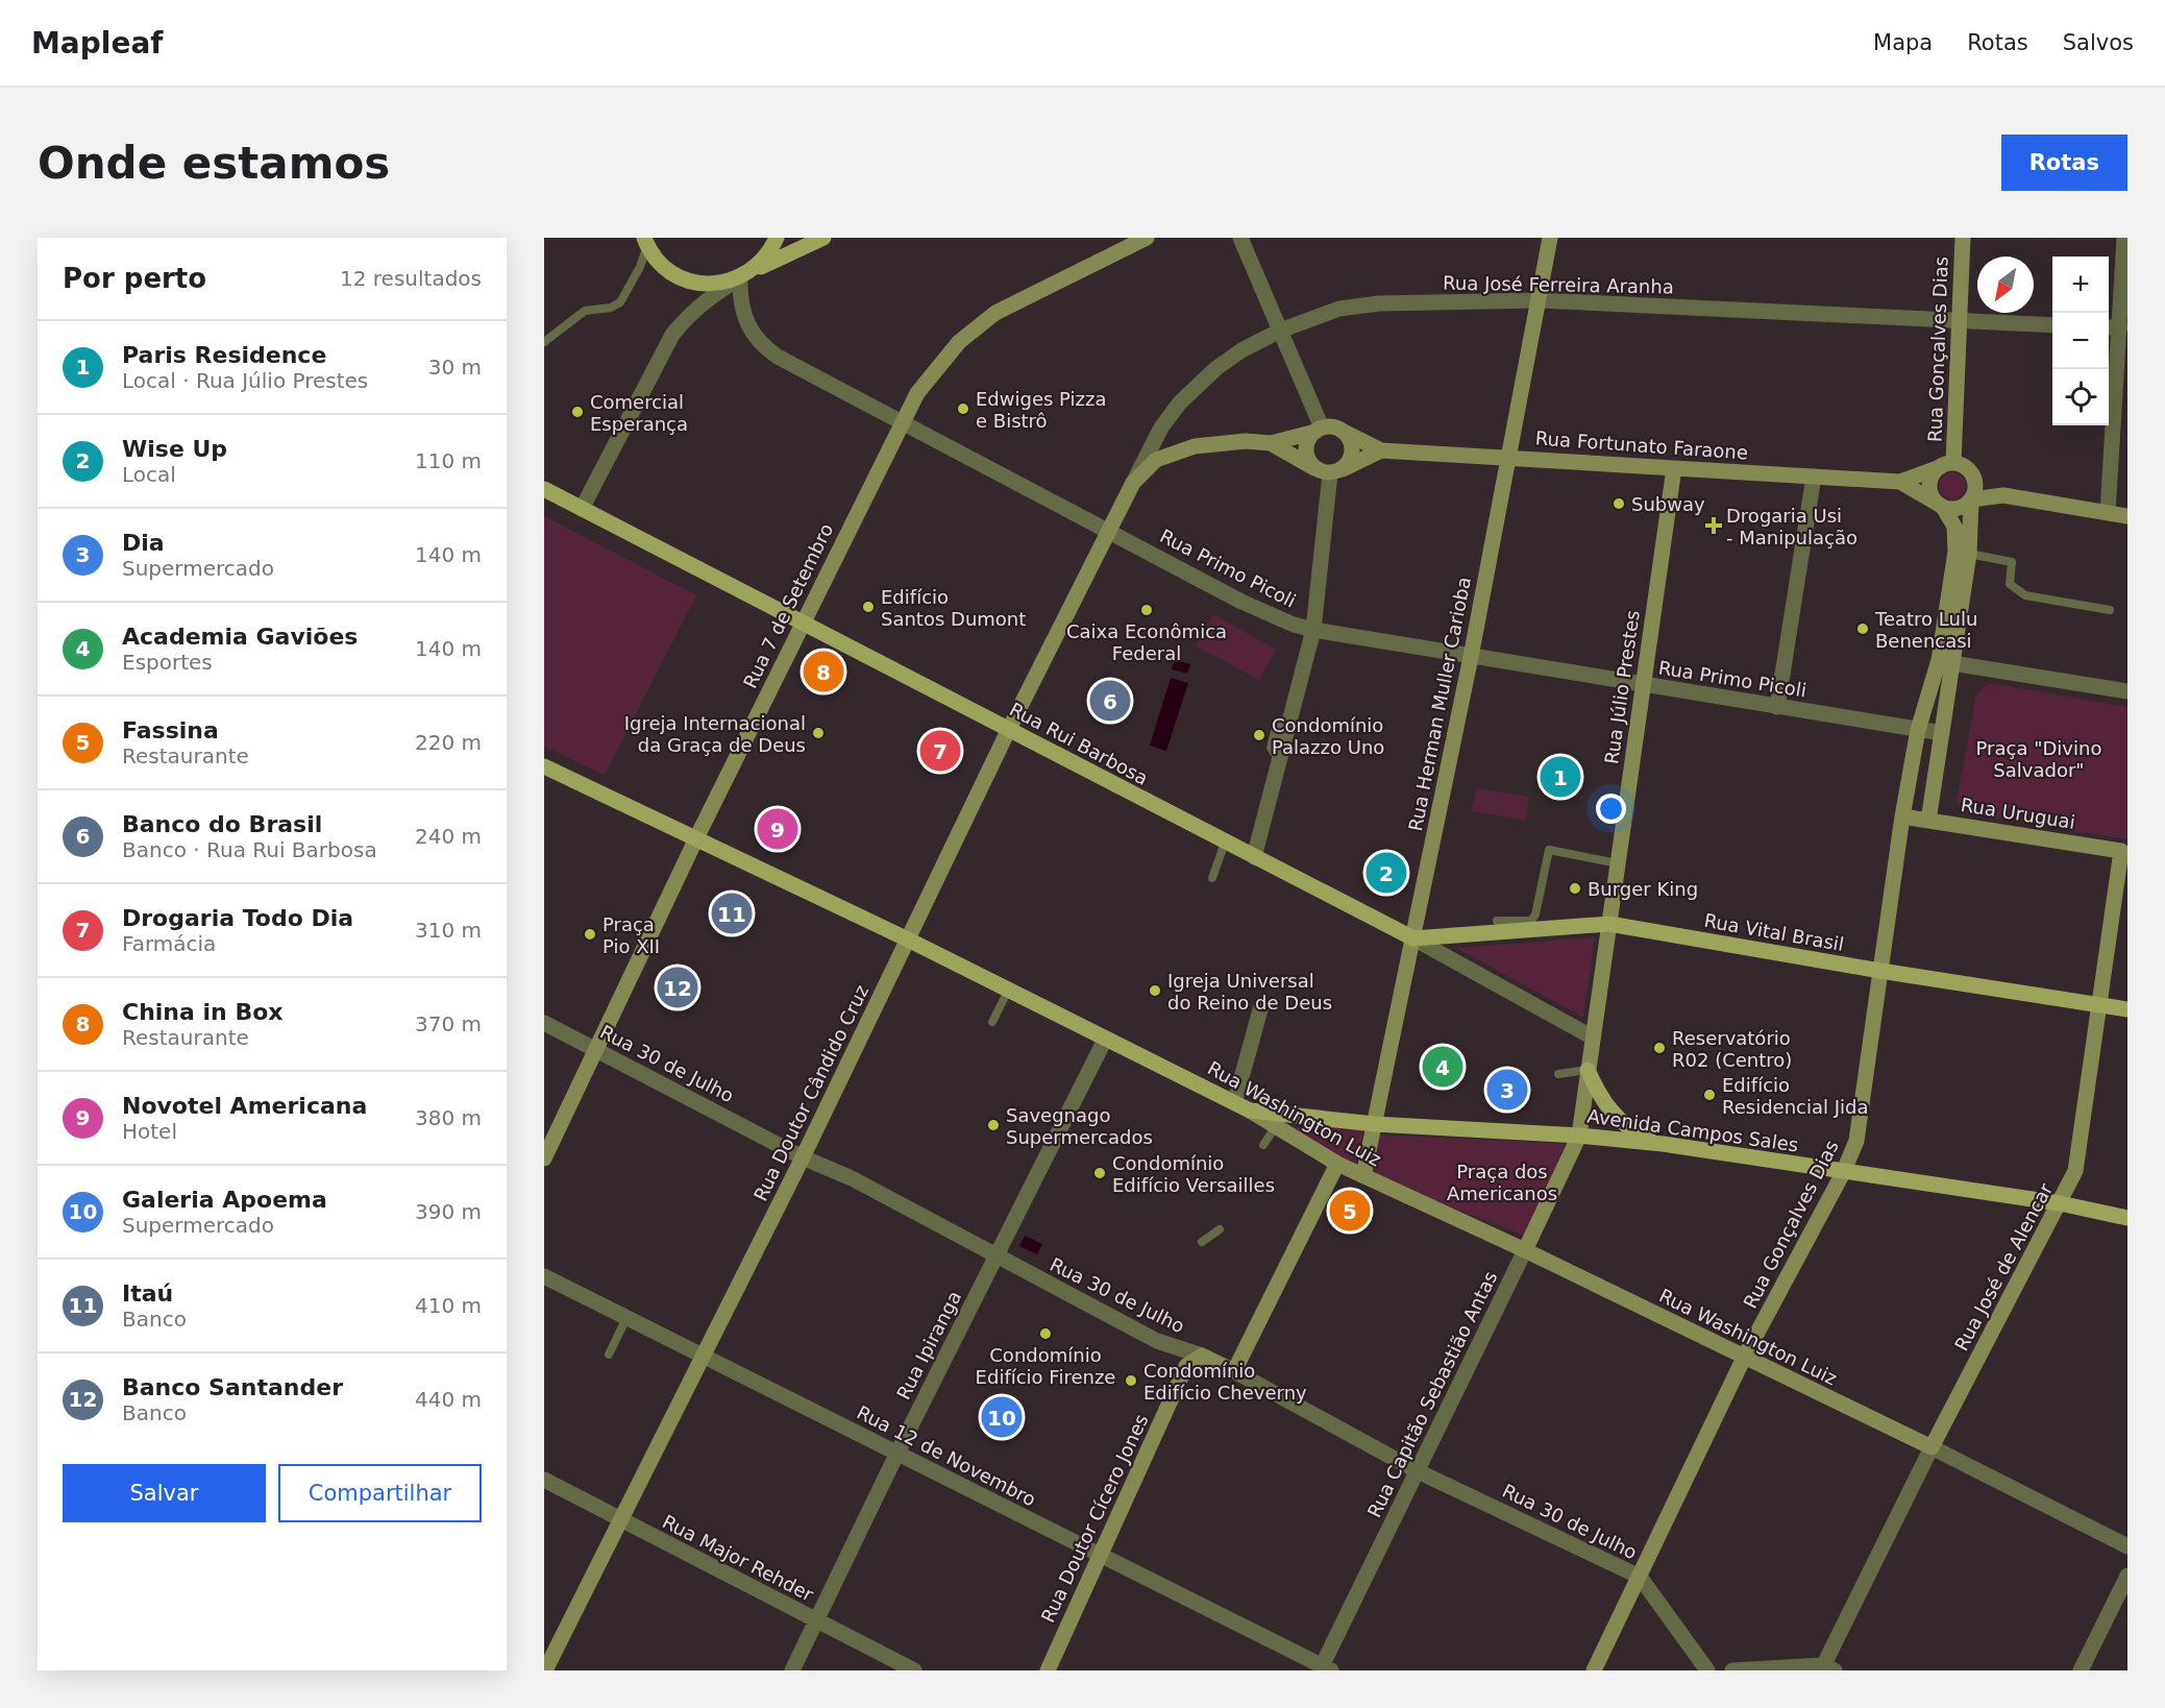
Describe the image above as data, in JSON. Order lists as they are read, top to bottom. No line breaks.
{"streets":{"main road":["Rua Gonçalves Dias","Rua Fortunato Faraone","Rua 7 de Setembro","Rua Júlio Prestes","Rua Herman Muller Carioba","Rua Rui Barbosa","Rua Uruguai","Rua Vital Brasil","Rua 30 de Julho","Rua Doutor Cândido Cruz","Rua Washington Luiz","Avenida Campos Sales","Rua José de Alencar","Rua Capitão Sebastião Antas","Rua Doutor Cícero Jones"],"street":["Rua José Ferreira Aranha","Rua Primo Picoli","Rua Ipiranga","Rua 12 de Novembro","Rua Major Rehder"]},"crossings":[["Rua José Ferreira Aranha","Rua Gonçalves Dias"],["Rua José Ferreira Aranha","Rua Herman Muller Carioba"],["Rua José Ferreira Aranha","Rua Doutor Cândido Cruz"],["Rua Gonçalves Dias","Rua Fortunato Faraone"],["Rua Gonçalves Dias","Rua Primo Picoli"],["Rua Gonçalves Dias","Rua Uruguai"],["Rua Gonçalves Dias","Rua Vital Brasil"],["Rua Gonçalves Dias","Rua 30 de Julho"],["Rua Gonçalves Dias","Rua Washington Luiz"],["Rua Gonçalves Dias","Avenida Campos Sales"],["Rua Fortunato Faraone","Rua Júlio Prestes"],["Rua Fortunato Faraone","Rua Herman Muller Carioba"],["Rua Primo Picoli","Rua 7 de Setembro"],["Rua Primo Picoli","Rua Júlio Prestes"],["Rua Primo Picoli","Rua Herman Muller Carioba"],["Rua Primo Picoli","Rua Doutor Cândido Cruz"],["Rua 7 de Setembro","Rua Rui Barbosa"],["Rua 7 de Setembro","Rua 30 de Julho"],["Rua 7 de Setembro","Rua Washington Luiz"],["Rua Júlio Prestes","Rua Rui Barbosa"],["Rua Júlio Prestes","Rua Vital Brasil"],["Rua Júlio Prestes","Avenida Campos Sales"],["Rua Júlio Prestes","Rua Capitão Sebastião Antas"],["Rua Herman Muller Carioba","Rua Rui Barbosa"],["Rua Herman Muller Carioba","Rua Vital Brasil"],["Rua Herman Muller Carioba","Rua Washington Luiz"],["Rua Herman Muller Carioba","Avenida Campos Sales"],["Rua Rui Barbosa","Rua Vital Brasil"],["Rua Rui Barbosa","Rua Doutor Cândido Cruz"],["Rua Uruguai","Rua José de Alencar"],["Rua Vital Brasil","Rua José de Alencar"],["Rua 30 de Julho","Rua Doutor Cândido Cruz"],["Rua 30 de Julho","Rua Ipiranga"],["Rua 30 de Julho","Rua Capitão Sebastião Antas"],["Rua 30 de Julho","Rua Doutor Cícero Jones"],["Rua Doutor Cândido Cruz","Rua Washington Luiz"],["Rua Doutor Cândido Cruz","Rua 12 de Novembro"],["Rua Doutor Cândido Cruz","Rua Major Rehder"],["Rua Washington Luiz","Avenida Campos Sales"],["Rua Washington Luiz","Rua José de Alencar"],["Rua Washington Luiz","Rua Ipiranga"],["Rua Washington Luiz","Rua Capitão Sebastião Antas"],["Avenida Campos Sales","Rua José de Alencar"],["Avenida Campos Sales","Rua Capitão Sebastião Antas"],["Rua Ipiranga","Rua 12 de Novembro"],["Rua Ipiranga","Rua Major Rehder"],["Rua Capitão Sebastião Antas","Rua 12 de Novembro"],["Rua 12 de Novembro","Rua Doutor Cícero Jones"]],"parks":["Praça \"Divino Salvador\"","Praça dos Americanos"],"places":{"other":["Edwiges Pizza e Bistrô","Comercial Esperança","Subway","Edifício Santos Dumont","Caixa Econômica Federal","Teatro Lulu Benencasi","Igreja Internacional da Graça de Deus","Condomínio Palazzo Uno","Burger King","Praça Pio XII","Igreja Universal do Reino de Deus","Reservatório R02 (Centro)","Edifício Residencial Jida","Savegnago Supermercados","Condomínio Edifício Versailles","Condomínio Edifício Firenze","Condomínio Edifício Cheverny"],"health":["Drogaria Usi - Manipulação"]},"north":"bottom left","page":{"header":"Mapleaf","nav":["Mapa","Rotas","Salvos"],"buttons":["Rotas",["Salvar","Compartilhar"]],"title":"Onde estamos","heading":["Por perto","12 resultados"],"map_buttons":["+","−"],"list":[{"mark":"1","name":"Paris Residence","note":"Local · Rua Júlio Prestes","value":"30 m"},{"mark":"2","name":"Wise Up","note":"Local","value":"110 m"},{"mark":"3","name":"Dia","note":"Supermercado","value":"140 m"},{"mark":"4","name":"Academia Gaviões","note":"Esportes","value":"140 m"},{"mark":"5","name":"Fassina","note":"Restaurante","value":"220 m"},{"mark":"6","name":"Banco do Brasil","note":"Banco · Rua Rui Barbosa","value":"240 m"},{"mark":"7","name":"Drogaria Todo Dia","note":"Farmácia","value":"310 m"},{"mark":"8","name":"China in Box","note":"Restaurante","value":"370 m"},{"mark":"9","name":"Novotel Americana","note":"Hotel","value":"380 m"},{"mark":"10","name":"Galeria Apoema","note":"Supermercado","value":"390 m"},{"mark":"11","name":"Itaú","note":"Banco","value":"410 m"},{"mark":"12","name":"Banco Santander","note":"Banco","value":"440 m"}],"pins":["8","6","7","1","9","2","11","12","4","3","5","10"]}}
